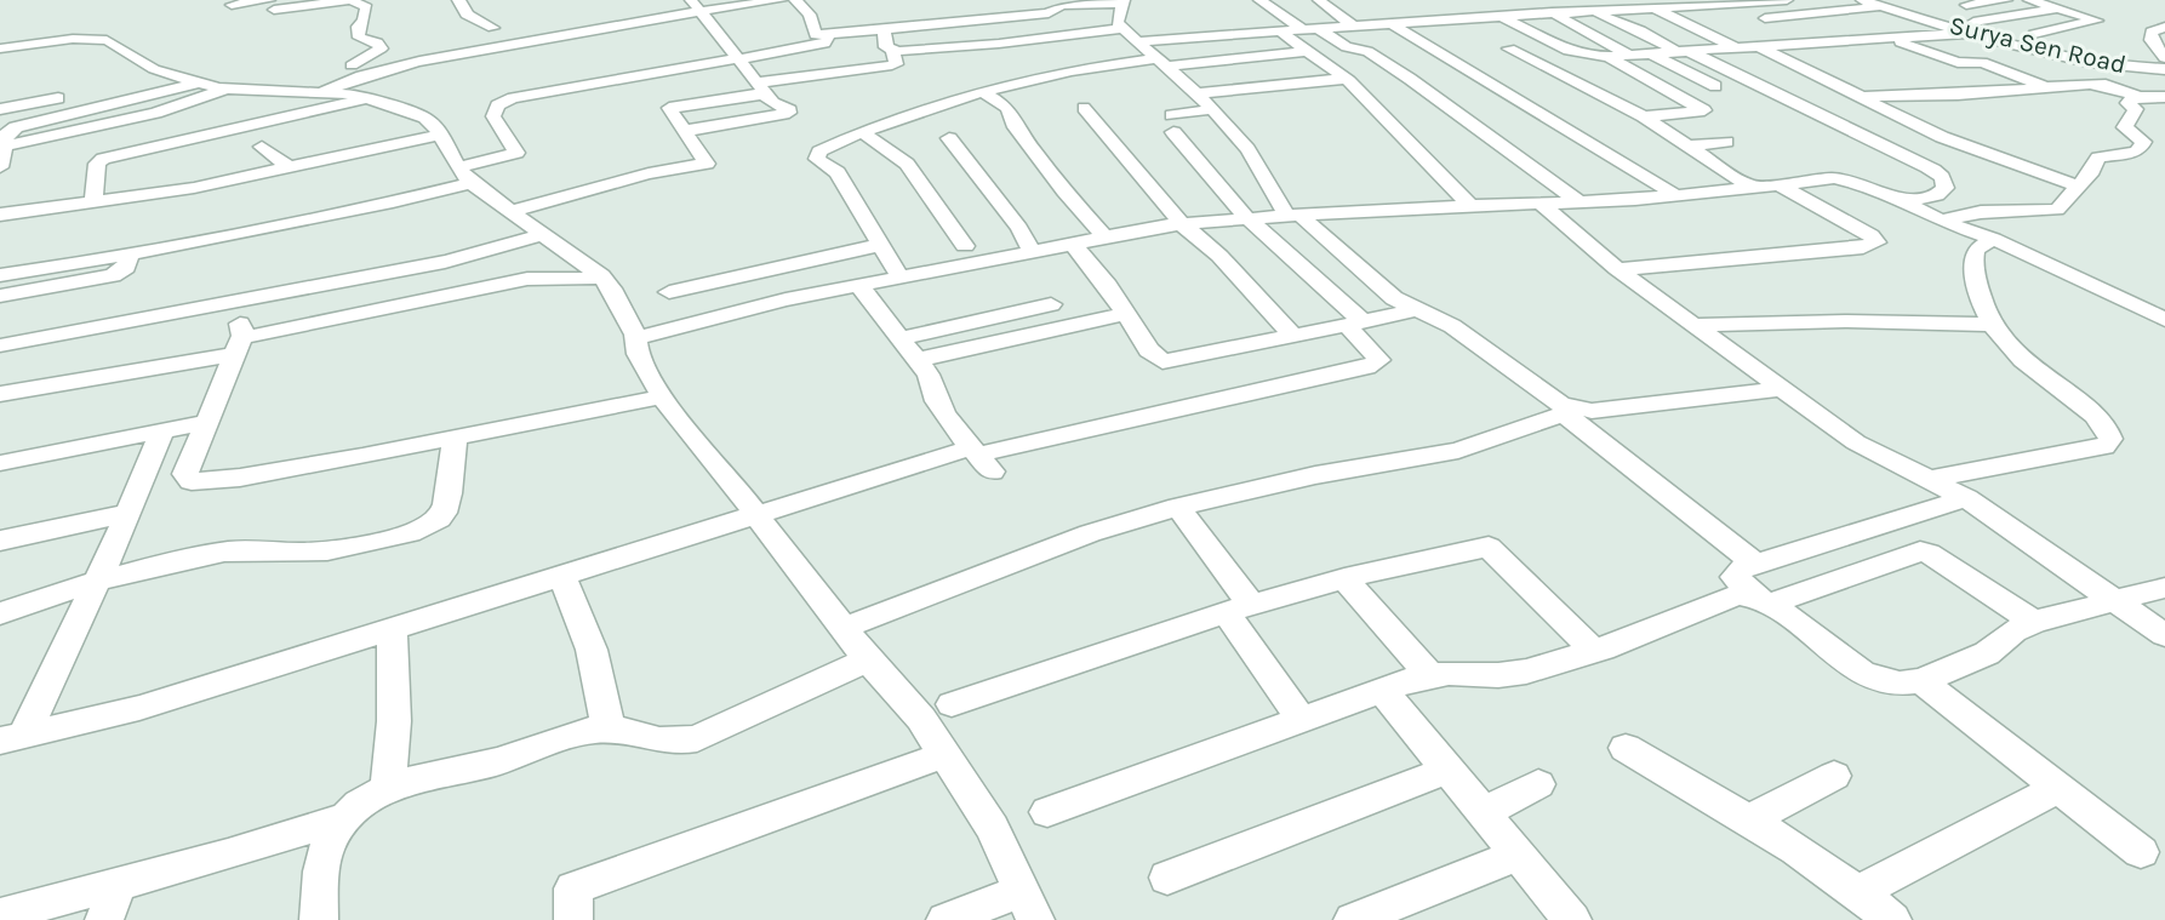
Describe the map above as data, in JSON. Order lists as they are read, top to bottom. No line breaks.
{"streets":{"street":["Surya Sen Road"]}}
